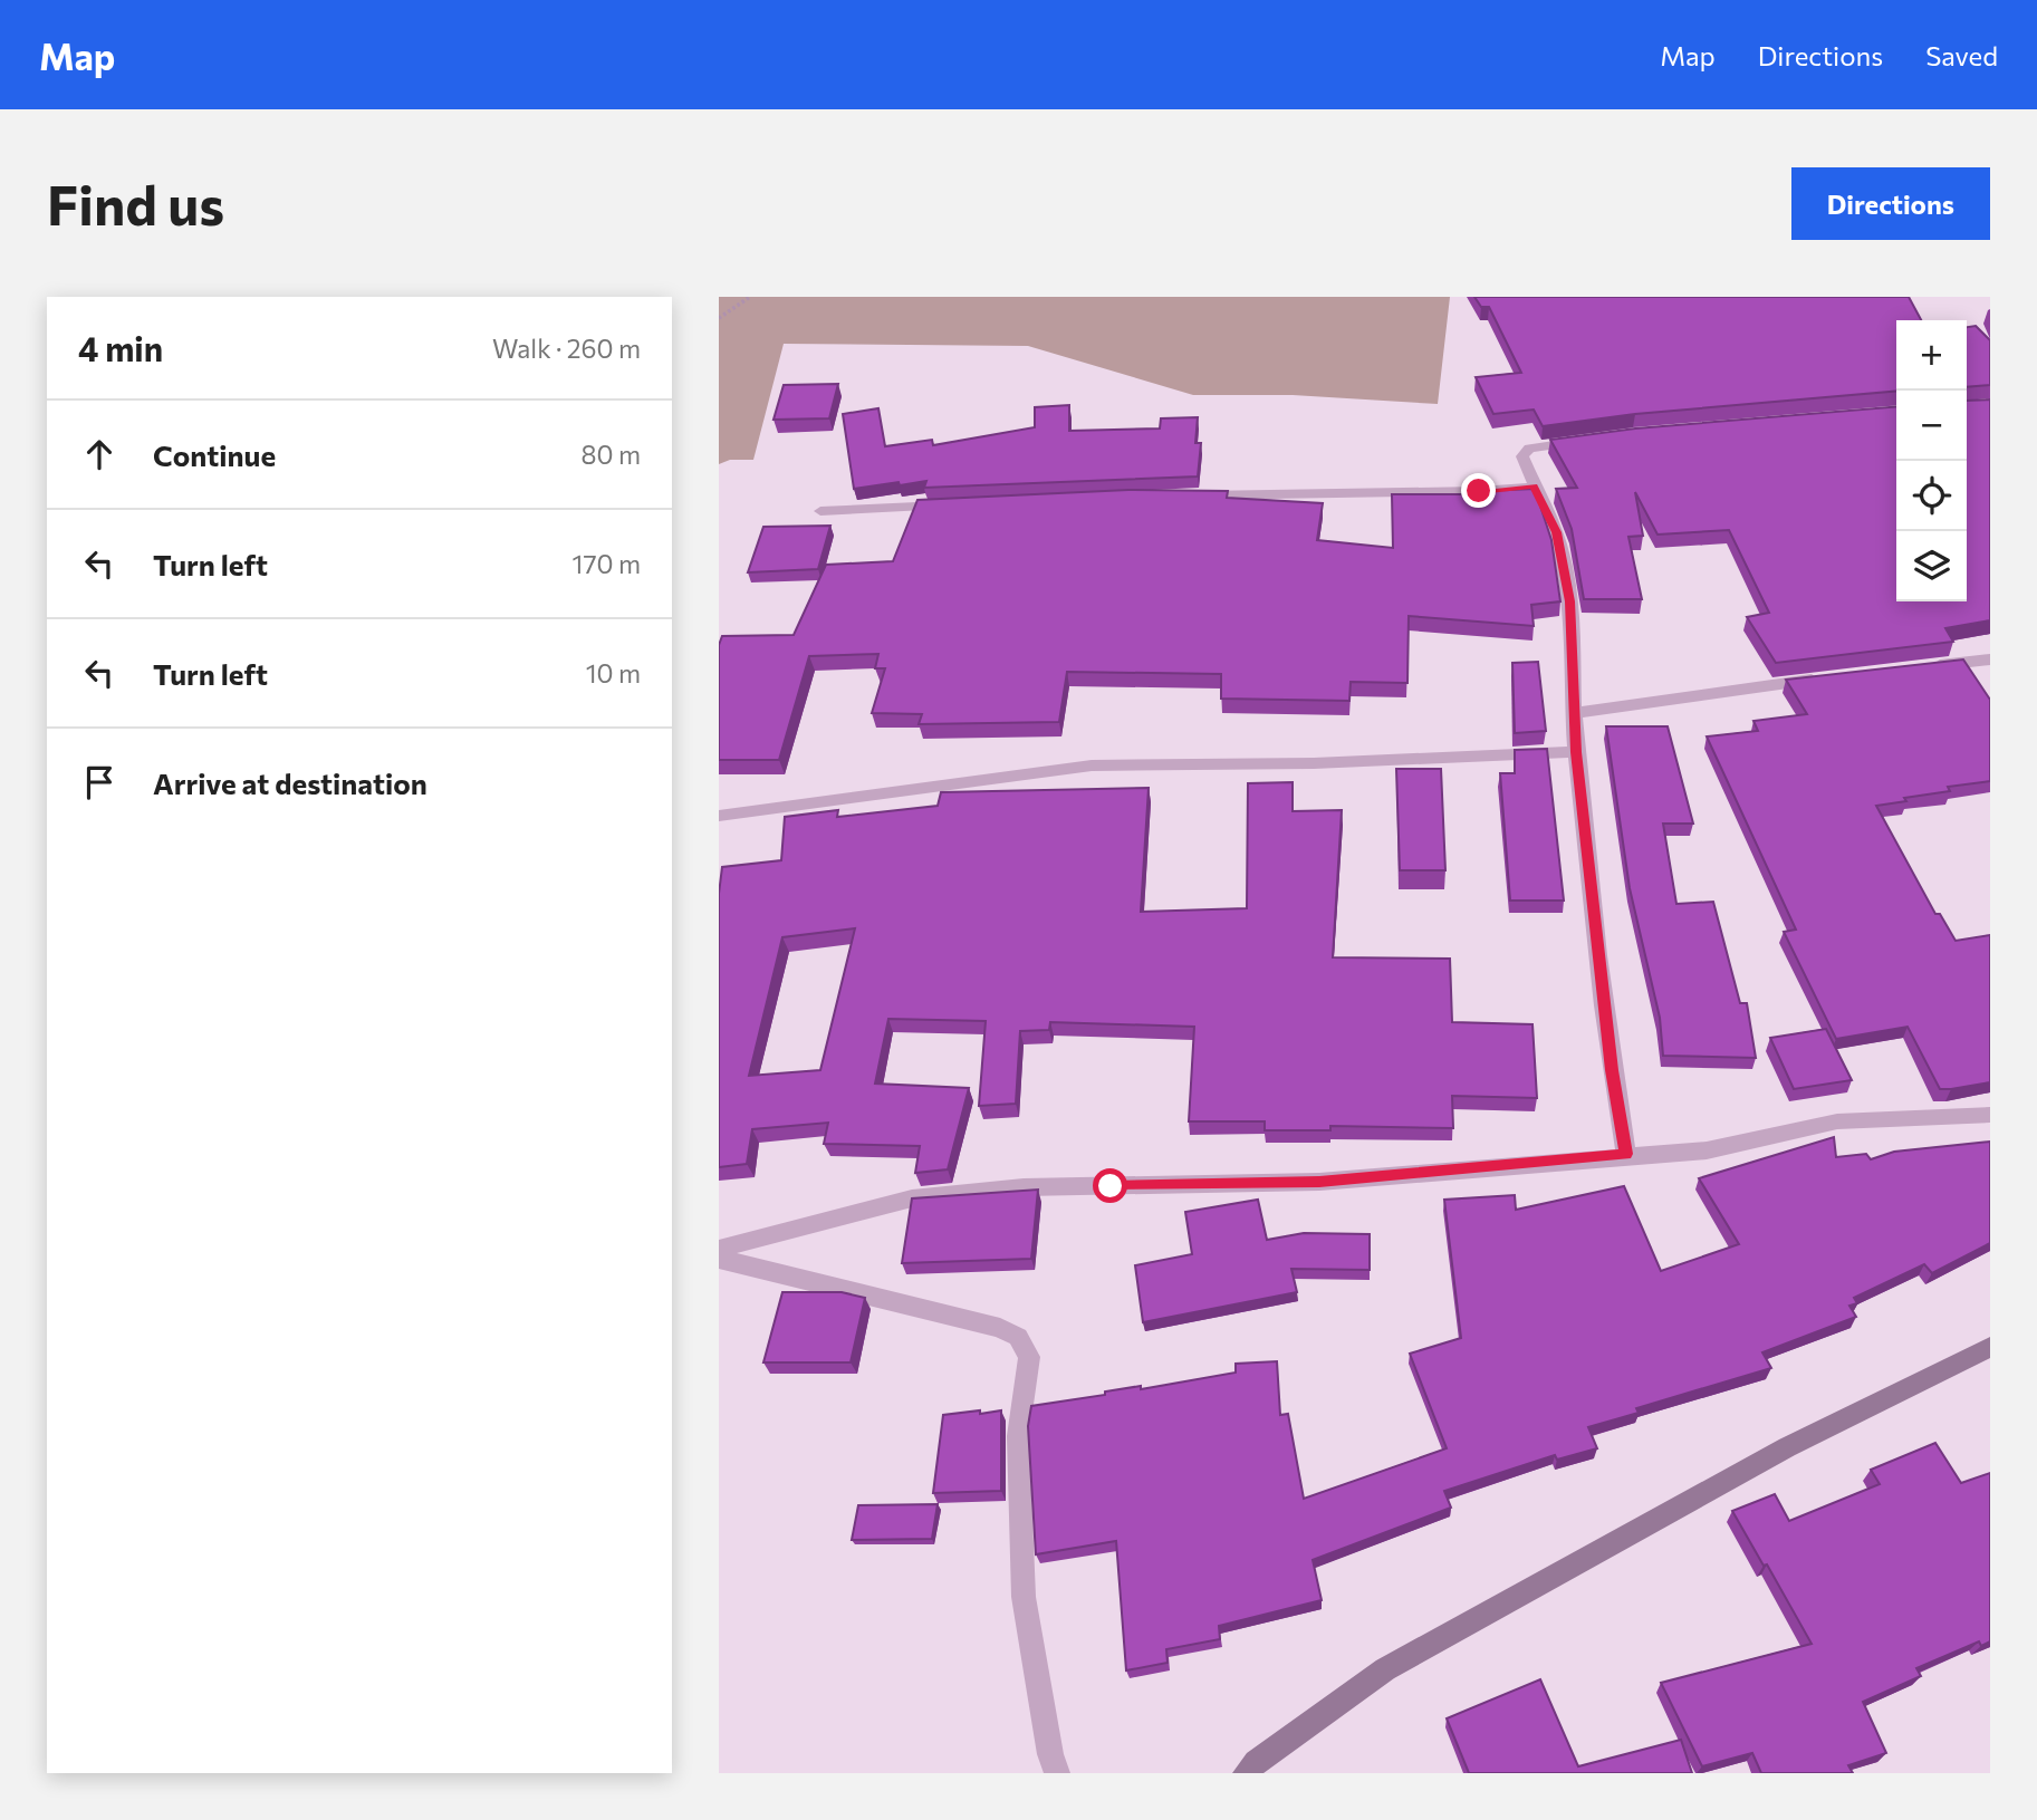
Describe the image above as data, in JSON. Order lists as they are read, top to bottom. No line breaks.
{"page":{"header":"Map","nav":["Map","Directions","Saved"],"buttons":"Directions","title":"Find us","heading":["4 min","Walk · 260 m"],"map_buttons":["+","−"],"list":[["Continue","80 m"],["Turn left","170 m"],["Turn left","10 m"],"Arrive at destination"]}}
